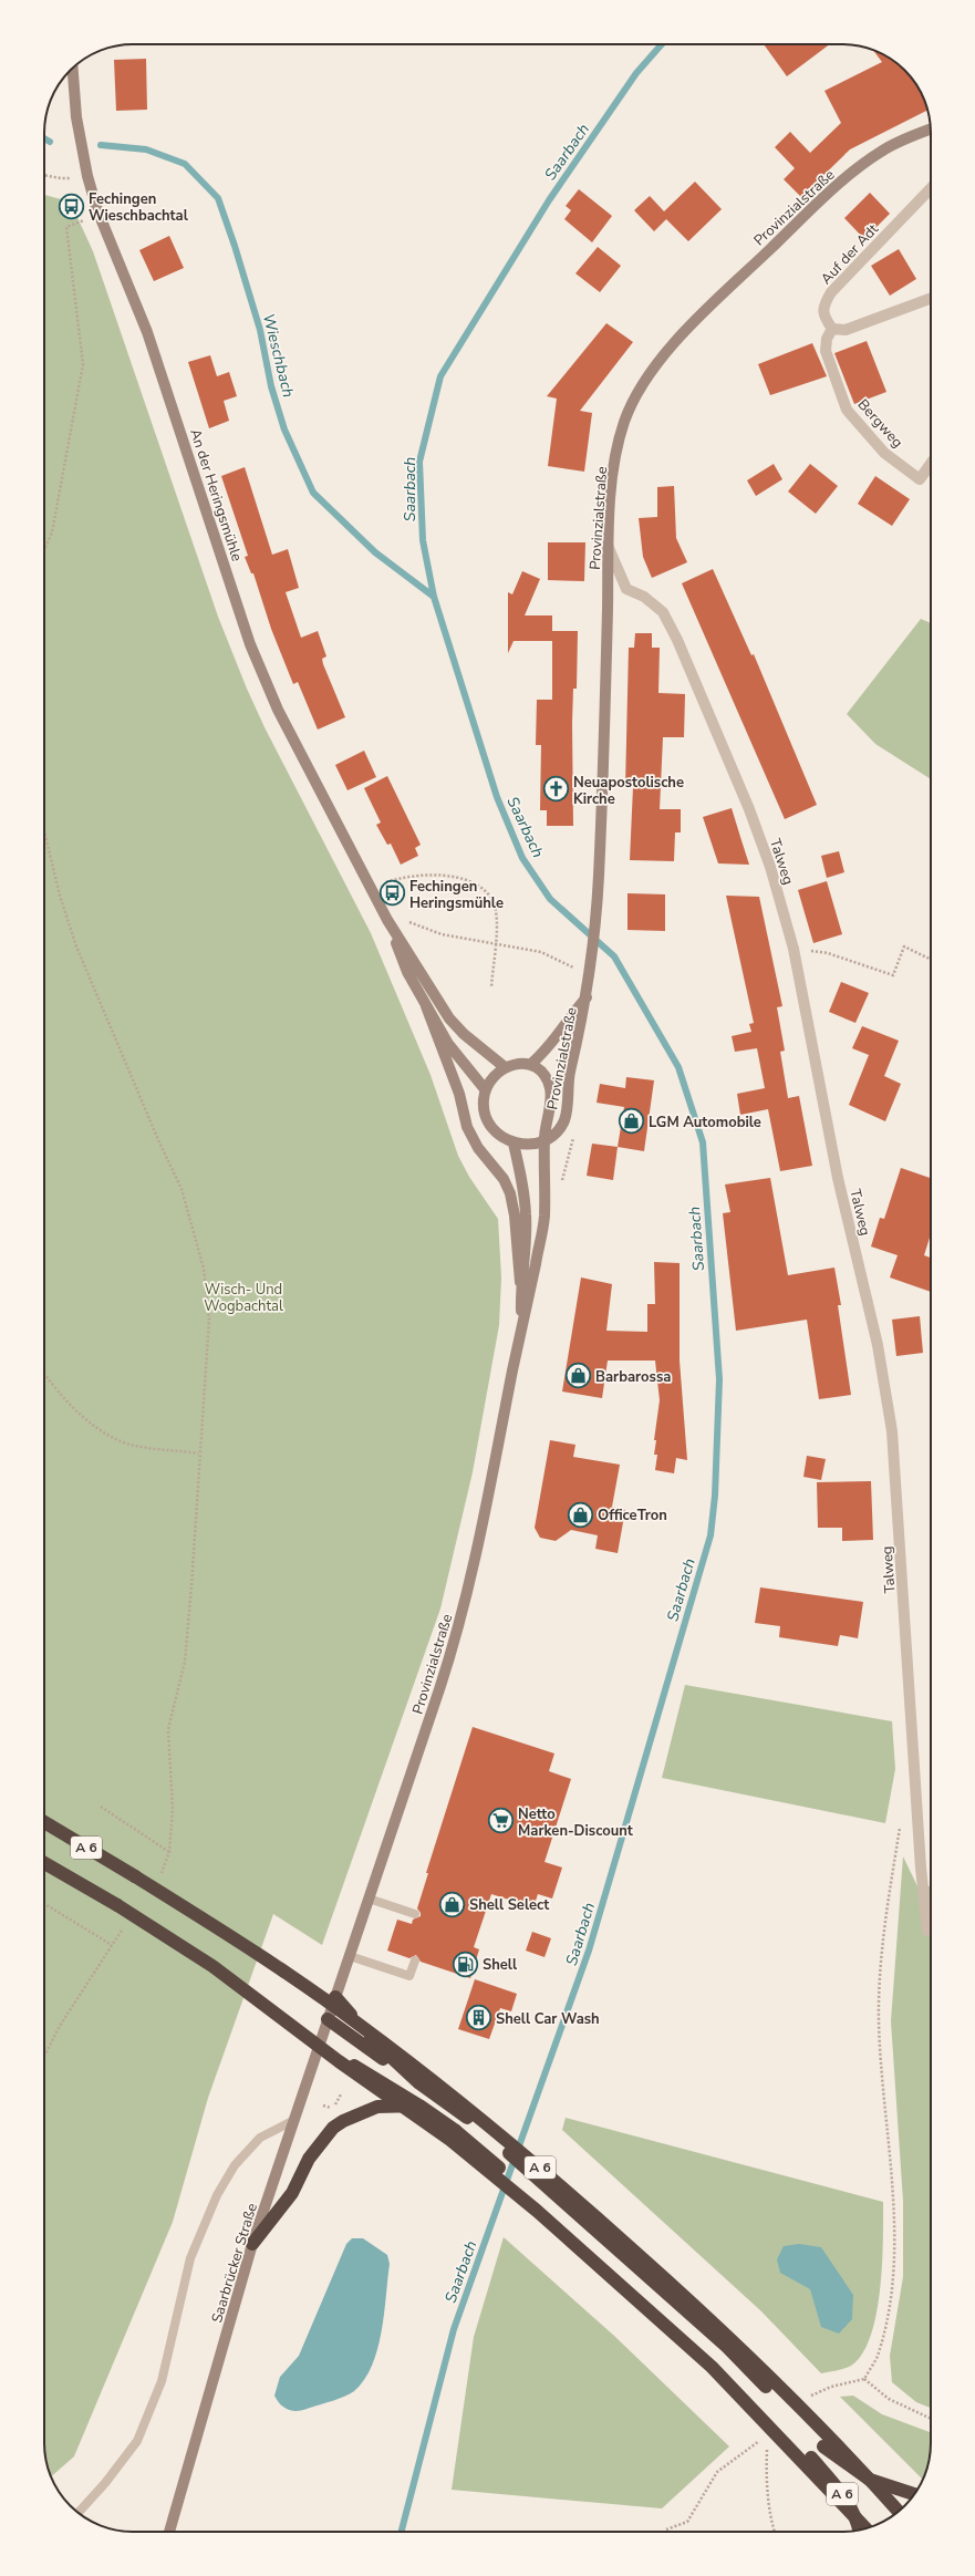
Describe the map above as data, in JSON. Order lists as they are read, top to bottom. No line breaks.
{"streets":{"highway":["A 6"],"main road":["Provinzialstraße","An der Heringsmühle","Saarbrücker Straße"],"street":["Auf der Adt","Bergweg","Talweg"]},"crossings":[["Provinzialstraße","An der Heringsmühle"],["Provinzialstraße","Talweg"],["Provinzialstraße","Saarbrücker Straße"],["Auf der Adt","Bergweg"],["A 6","Saarbrücker Straße"]],"water":["Saarbach","Wieschbach"],"parks":["Wisch- Und Wogbachtal"],"places":{"bus stop":["Fechingen Wieschbachtal","Fechingen Heringsmühle"],"church":["Neuapostolische Kirche"],"shop":["LGM Automobile","Barbarossa","OfficeTron","Shell Select"],"supermarket":["Netto Marken-Discount"],"fuel station":["Shell"],"building":["Shell Car Wash"]}}
